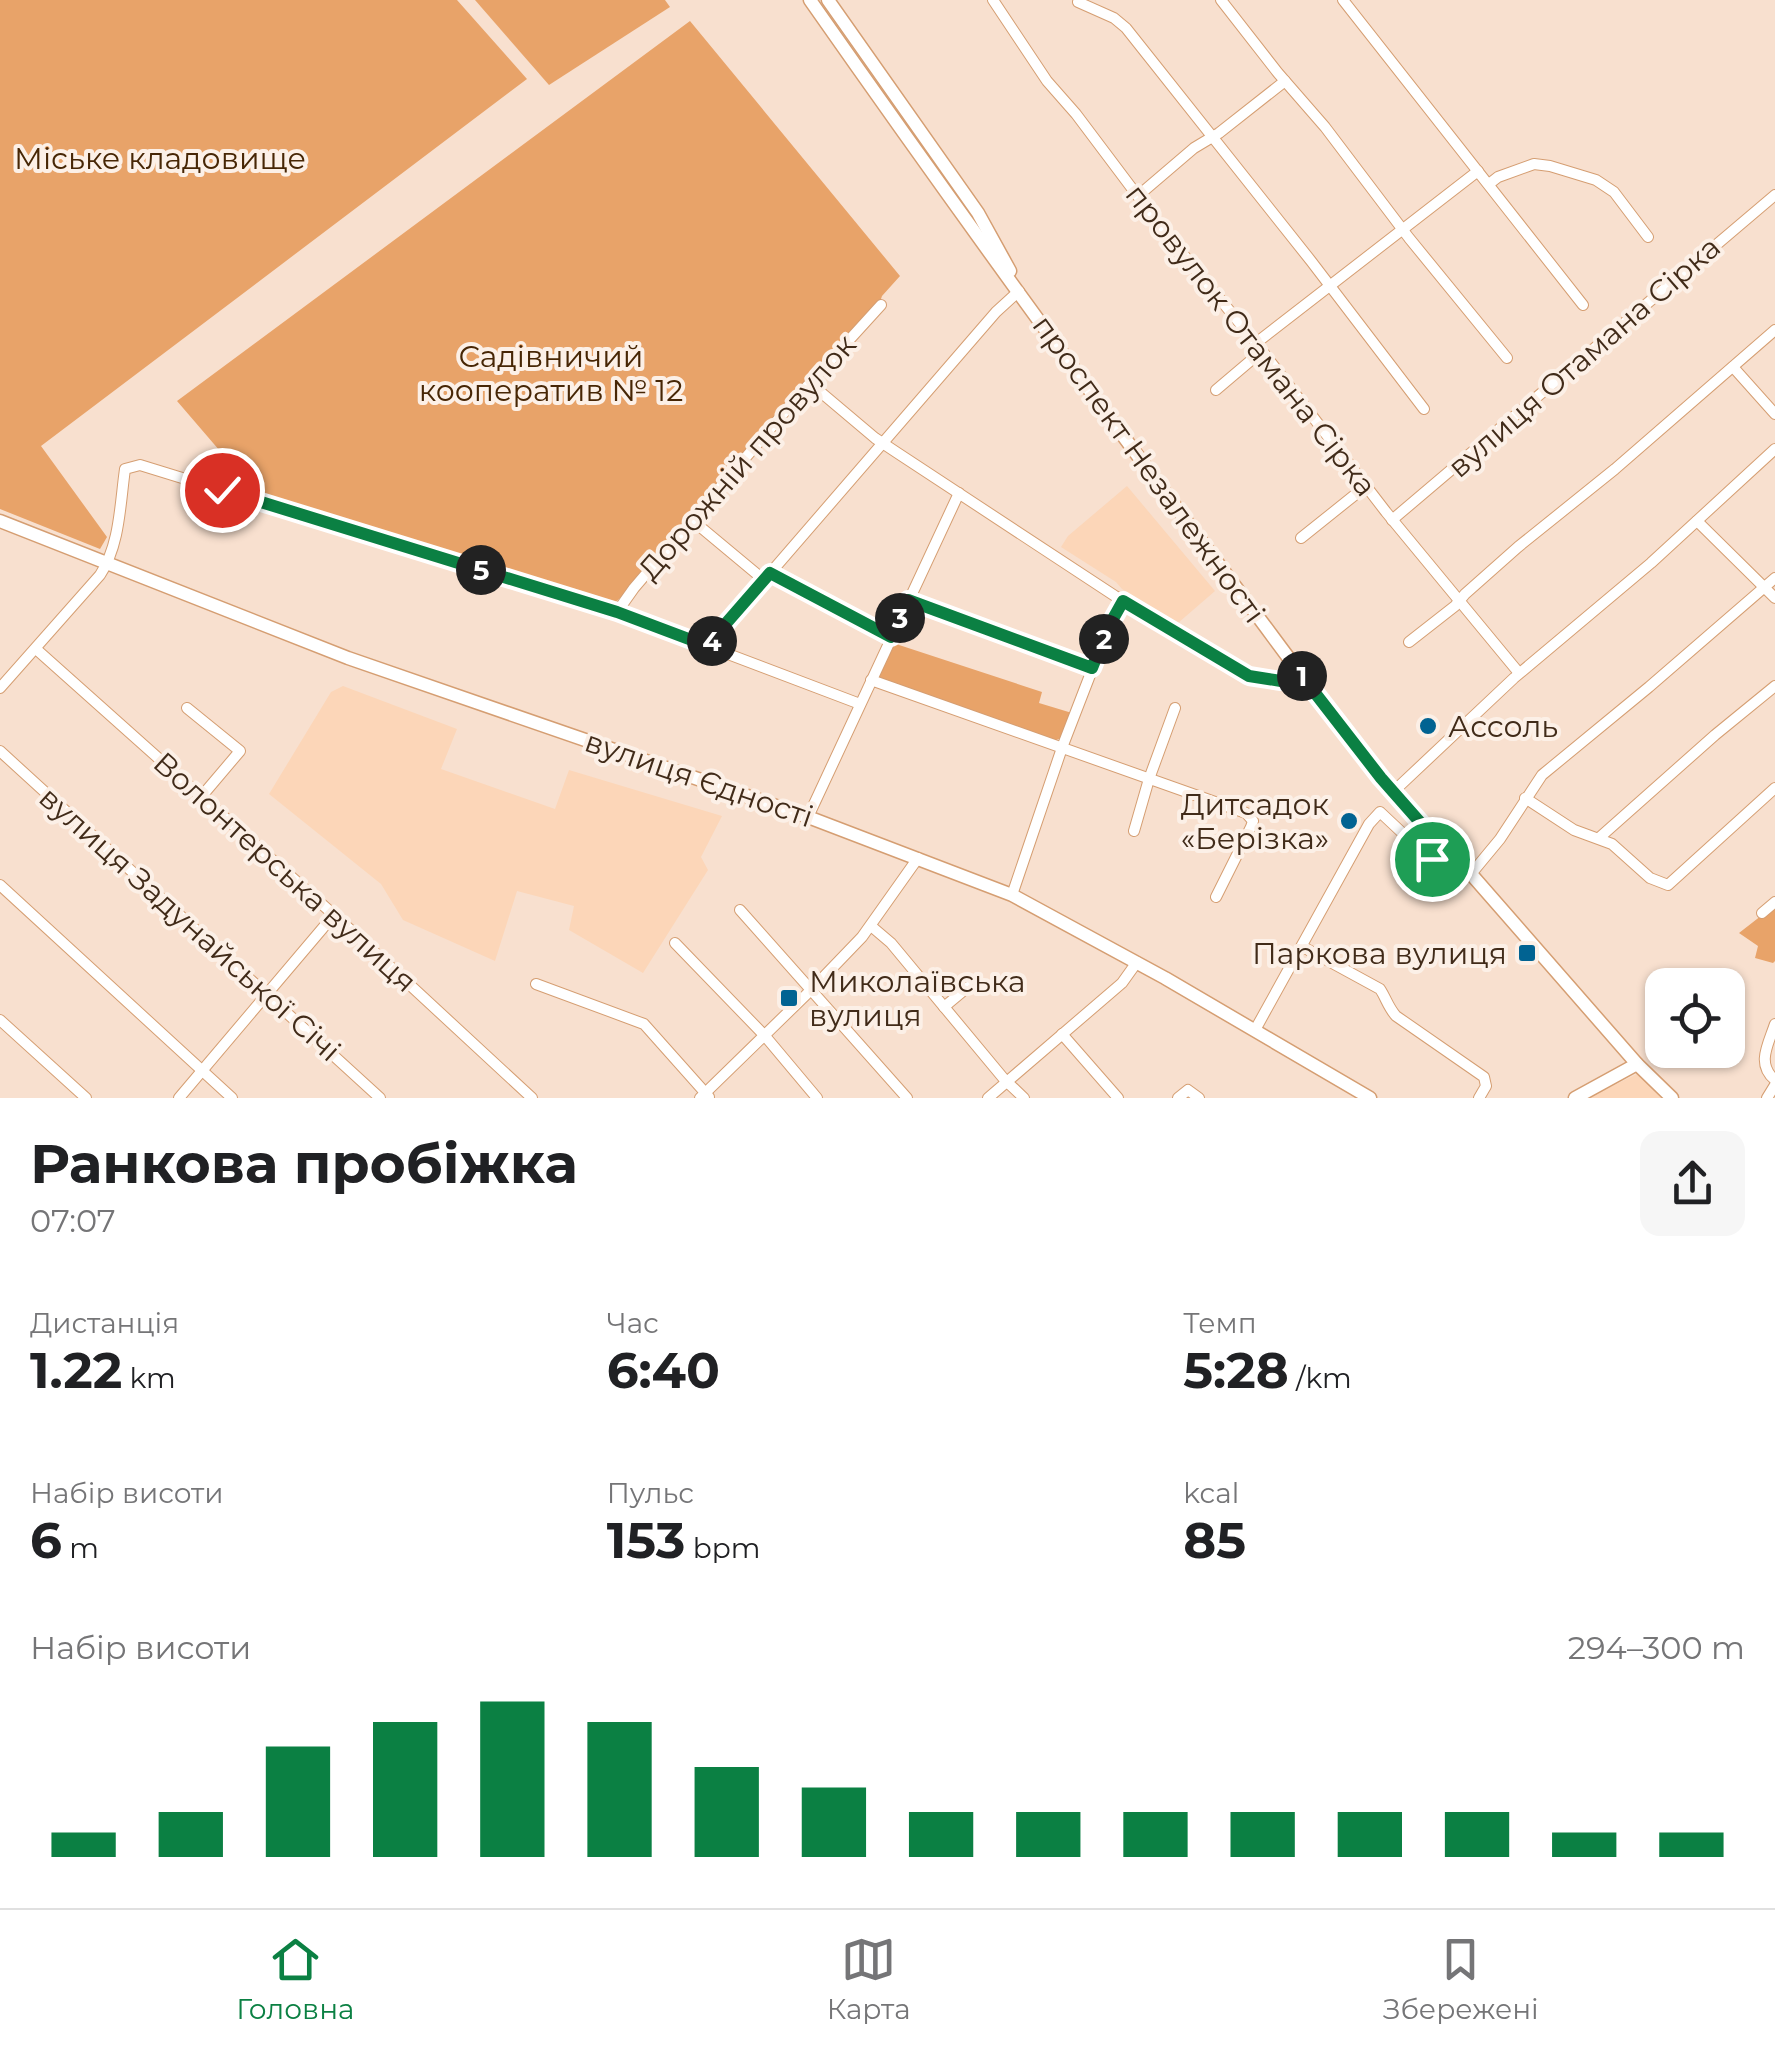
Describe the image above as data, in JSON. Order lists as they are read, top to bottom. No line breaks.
{"streets":{"main road":["проспект Незалежності","вулиця Єдності"],"street":["провулок Отамана Сірка","вулиця Отамана Сірка","Дорожній провулок","Волонтерська вулиця","вулиця Задунайської Січі"]},"crossings":[["провулок Отамана Сірка","вулиця Отамана Сірка"]],"parks":["Міське кладовище","Садівничий кооператив № 12"],"places":{"other":["Ассоль","Дитсадок «Берізка»"],"transit":["Паркова вулиця","Миколаївська вулиця"]},"page":{"pins":["5","3","2","4","1"],"heading":["Ранкова пробіжка","07:07"],"stats":[["Дистанція","1.22 km"],["Час","6:40"],["Темп","5:28 /km"],["Набір висоти","6 m"],["Пульс","153 bpm"],["kcal","85"]],"chart":["Набір висоти","294–300 m"],"tabs":["Головна","Карта","Збережені"]}}
